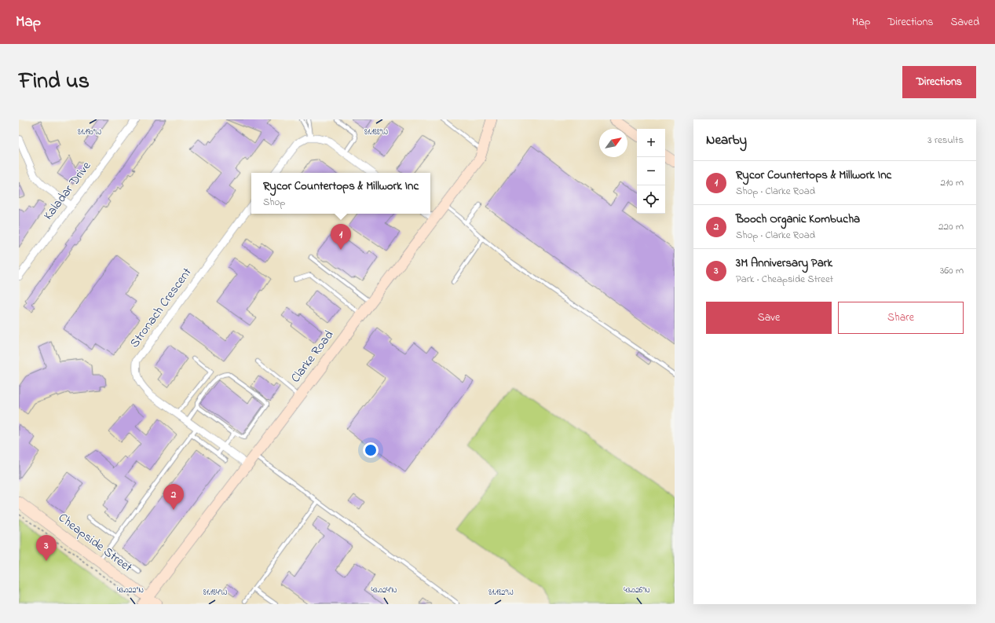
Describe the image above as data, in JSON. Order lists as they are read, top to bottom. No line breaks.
{"streets":{"main road":["Clarke Road","Cheapside Street"],"street":["Kaladar Drive","Stronach Crescent"]},"crossings":[["Stronach Crescent","Clarke Road"],["Clarke Road","Cheapside Street"]],"north":"top right","page":{"header":"Map","nav":["Map","Directions","Saved"],"title":"Find us","buttons":["Directions",["Save","Share"]],"heading":["Nearby","3 results"],"map_buttons":["+","−"],"list":[{"mark":"1","name":"Rycor Countertops & Millwork Inc","note":"Shop · Clarke Road","value":"210 m"},{"mark":"2","name":"Booch Organic Kombucha","note":"Shop · Clarke Road","value":"220 m"},{"mark":"3","name":"3M Anniversary Park","note":"Park · Cheapside Street","value":"360 m"}],"popup":["Rycor Countertops & Millwork Inc","Shop"],"pins":["1","2","3"]},"coordinates":["81.190°W","81.188°W","43.022°N","43.024°N","43.026°N","81.184°W","81.182°W"]}
